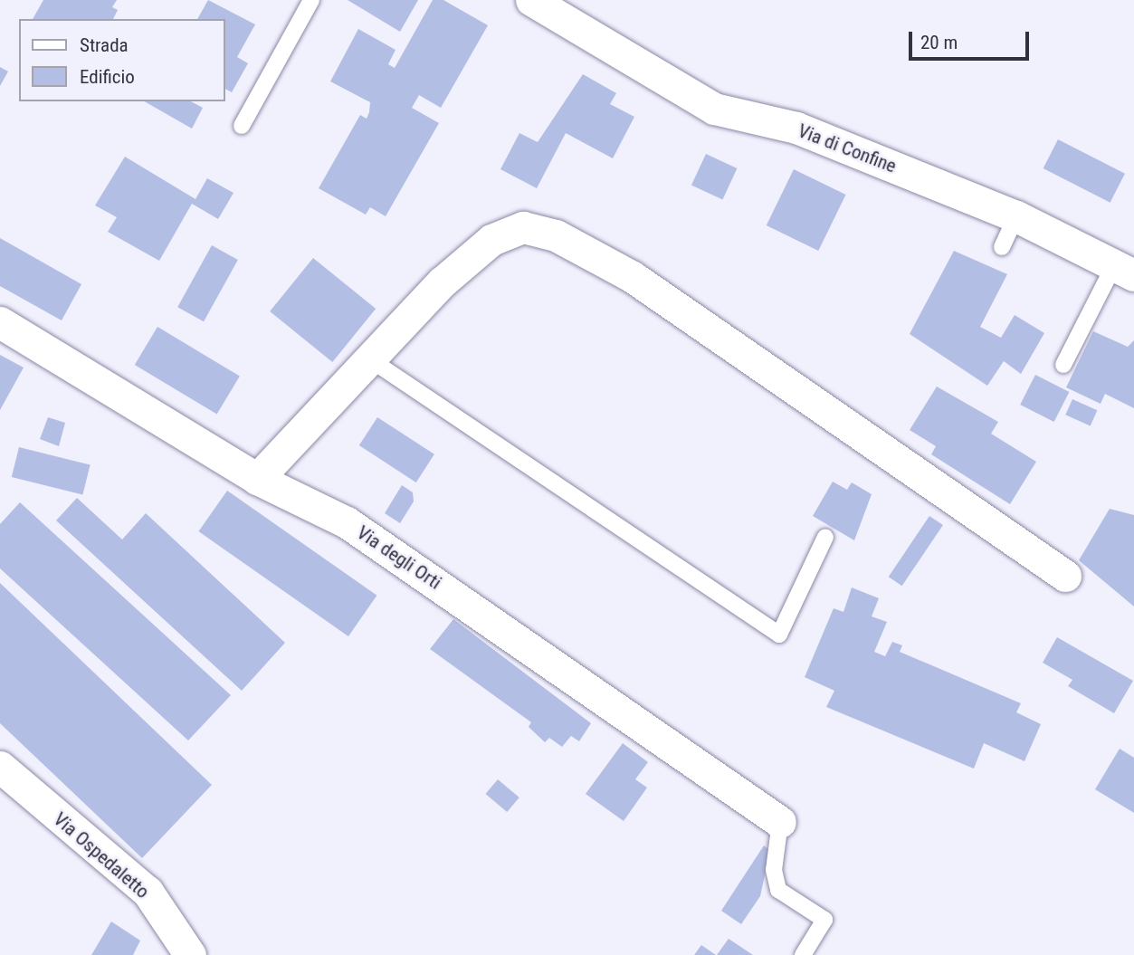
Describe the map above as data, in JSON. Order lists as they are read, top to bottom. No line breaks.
{"streets":{"street":["Via di Confine","Via degli Orti","Via Ospedaletto"]},"legend":["Strada","Edificio"],"scale_bar":"20 m"}
